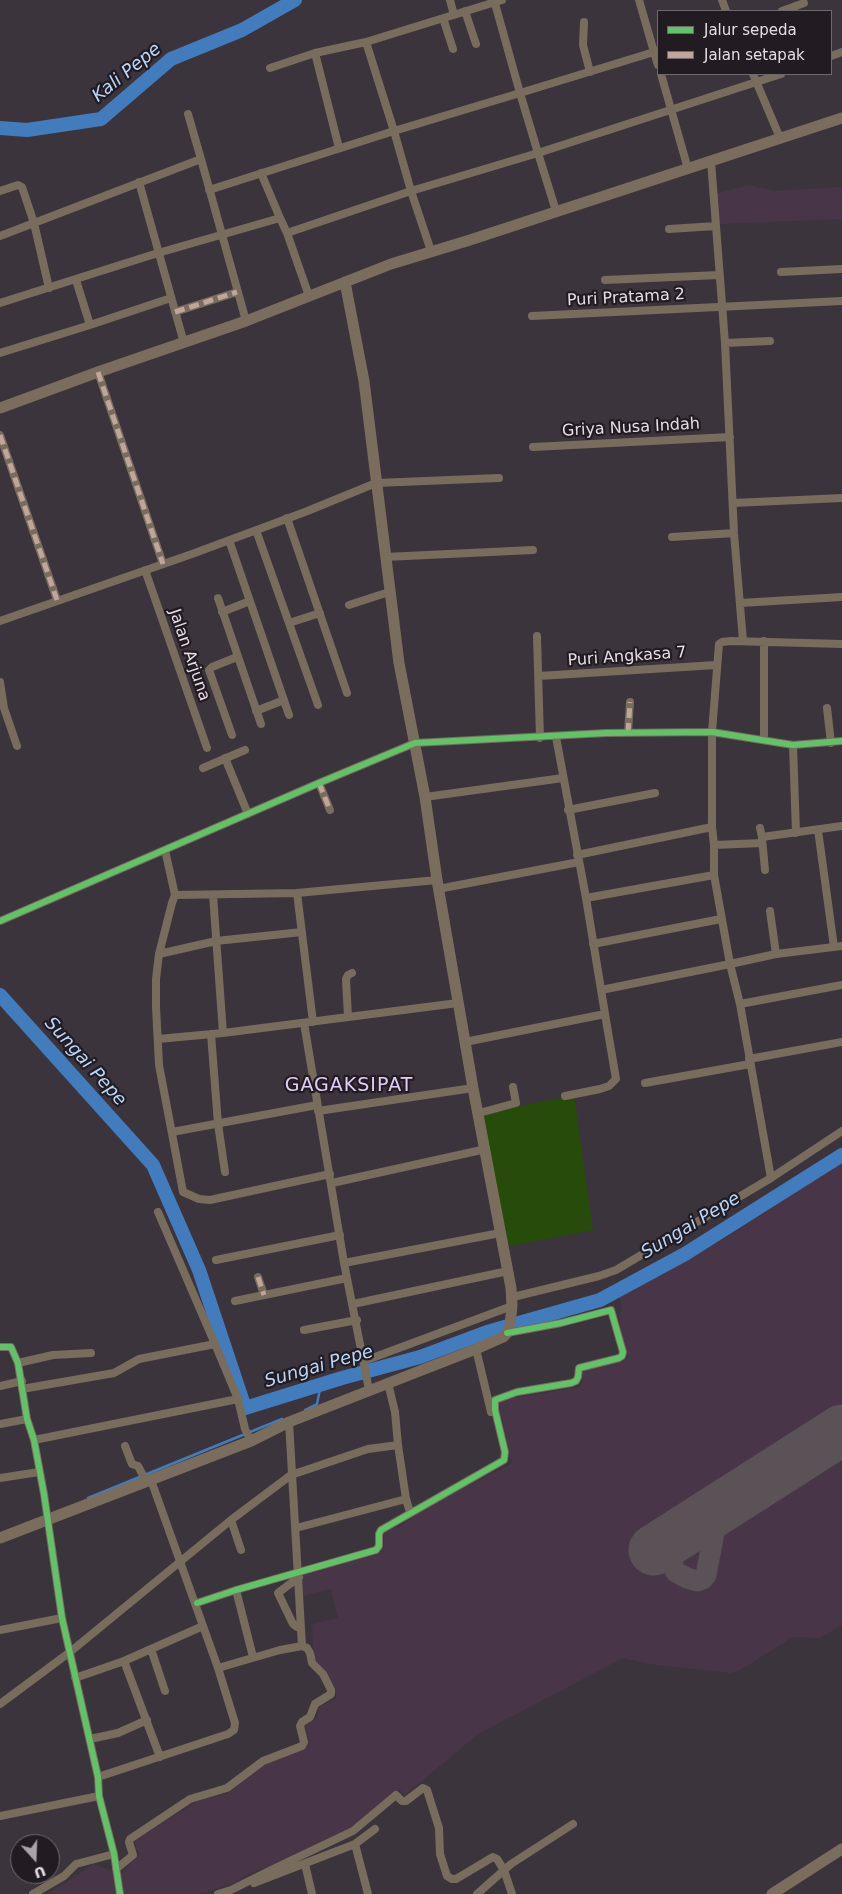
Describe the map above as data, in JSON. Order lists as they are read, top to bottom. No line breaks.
{"streets":{"street":["Puri Pratama 2","Griya Nusa Indah","Jalan Arjuna","Puri Angkasa 7"]},"districts":["GAGAKSIPAT"],"water":["Kali Pepe","Sungai Pepe"],"legend":["Jalur sepeda","Jalan setapak"],"north":"bottom"}
